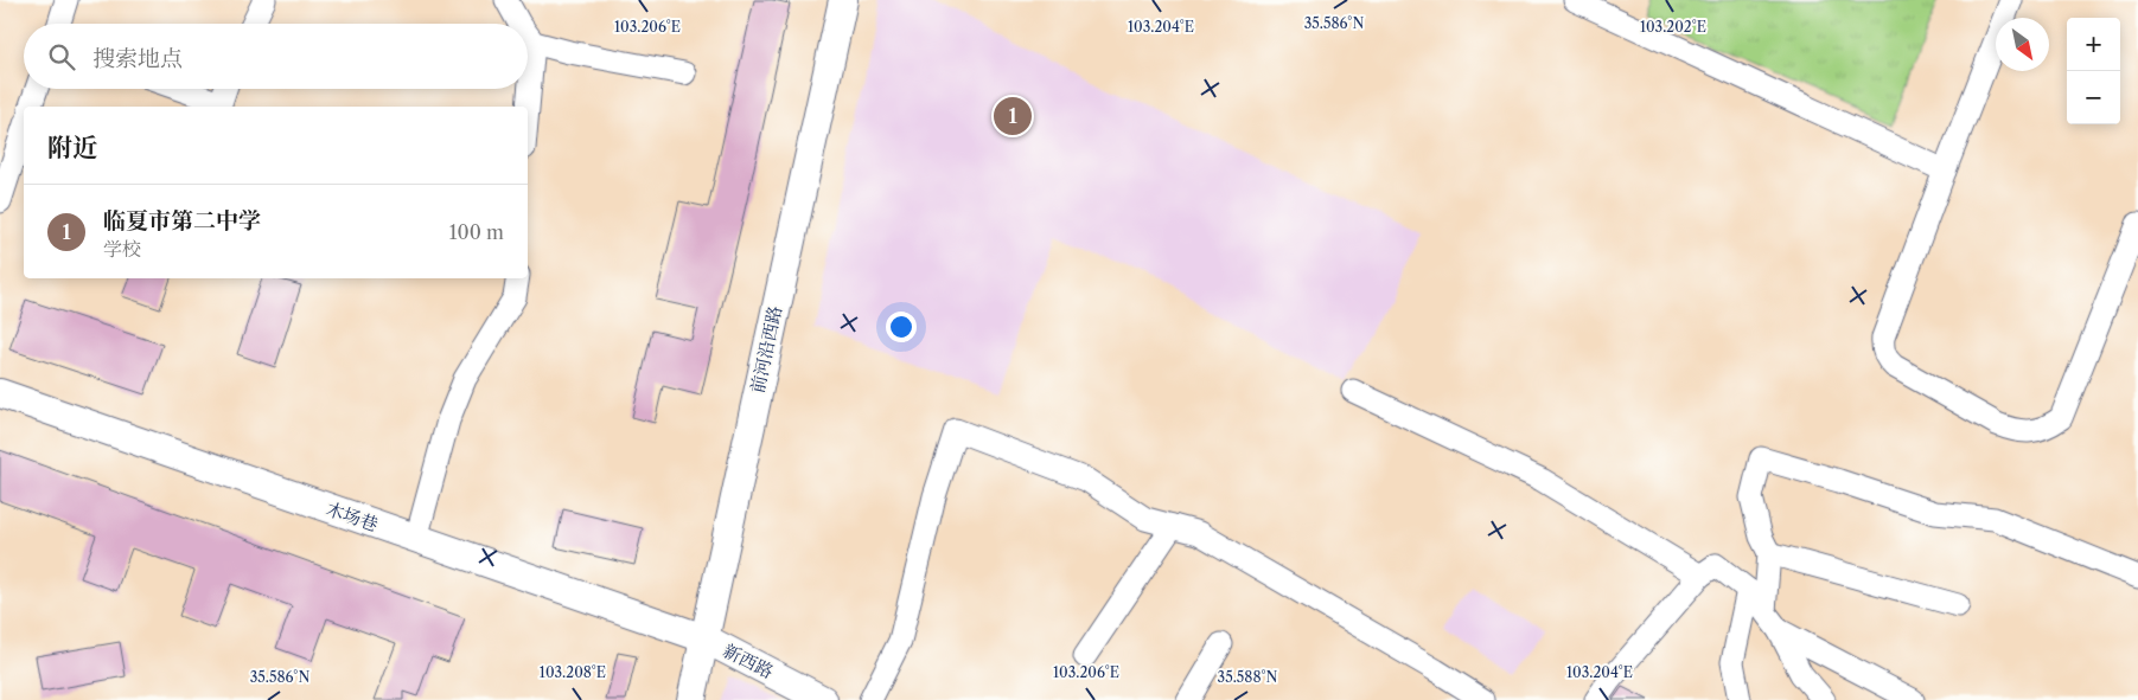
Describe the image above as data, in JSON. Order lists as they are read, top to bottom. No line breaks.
{"streets":{"main road":["前河沿西路","木场巷","新西路"]},"crossings":[["前河沿西路","木场巷"],["前河沿西路","新西路"],["木场巷","新西路"]],"north":"bottom right","page":{"map_buttons":["+","−"],"search":"搜索地点","pins":"1","heading":"附近","list":[{"mark":"1","name":"临夏市第二中学","note":"学校","value":"100 m"}]},"coordinates":["35.586°N","103.206°E","103.202°E","103.204°E","103.208°E","35.588°N"]}
